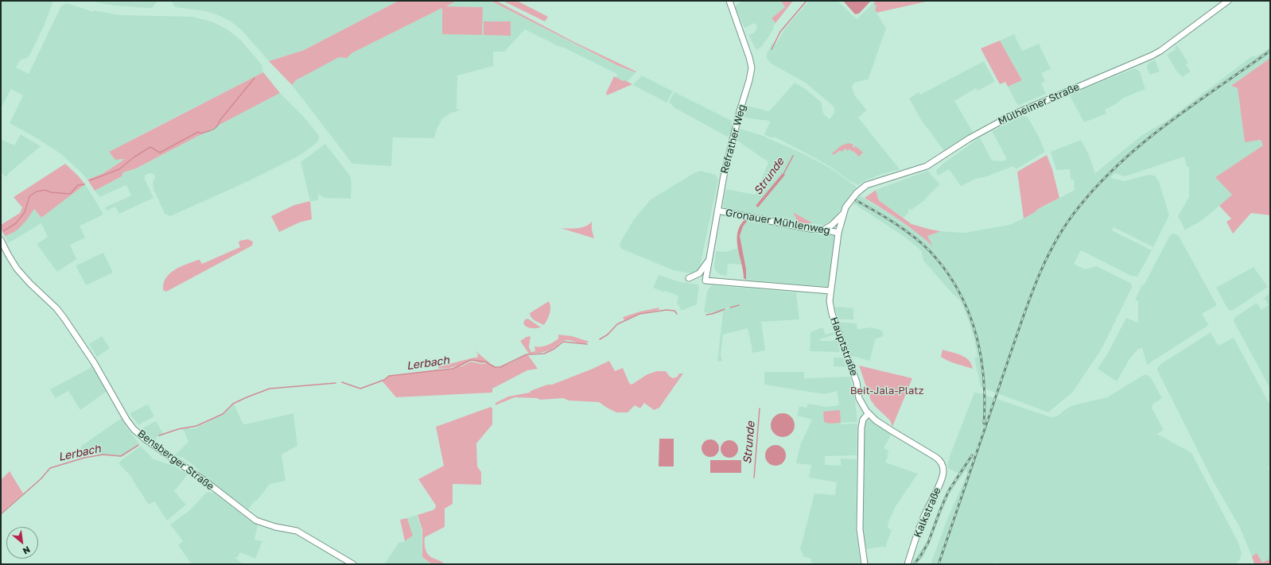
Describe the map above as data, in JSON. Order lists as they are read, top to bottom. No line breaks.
{"streets":{"main road":["Mülheimer Straße","Refrather Weg","Gronauer Mühlenweg","Hauptstraße","Bensberger Straße","Kalkstraße"]},"crossings":[["Mülheimer Straße","Hauptstraße"],["Refrather Weg","Gronauer Mühlenweg"],["Refrather Weg","Hauptstraße"],["Gronauer Mühlenweg","Hauptstraße"],["Hauptstraße","Kalkstraße"]],"water":["Strunde","Lerbach"],"parks":["Beit-Jala-Platz"],"north":"bottom right"}
